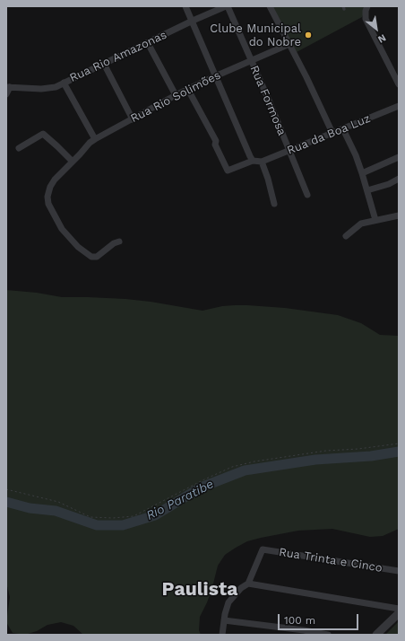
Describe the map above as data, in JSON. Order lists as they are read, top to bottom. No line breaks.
{"streets":{"street":["Rua Rio Amazonas","Rua Rio Solimões","Rua Formosa","Rua da Boa Luz","Rua Trinta e Cinco"]},"crossings":[["Rua Rio Amazonas","Rua Formosa"],["Rua Rio Solimões","Rua Formosa"],["Rua Rio Solimões","Rua da Boa Luz"],["Rua Formosa","Rua da Boa Luz"]],"districts":["Paulista"],"water":["Rio Paratibe"],"places":["Clube Municipal do Nobre"],"scale_bar":"100 m","north":"bottom right"}
